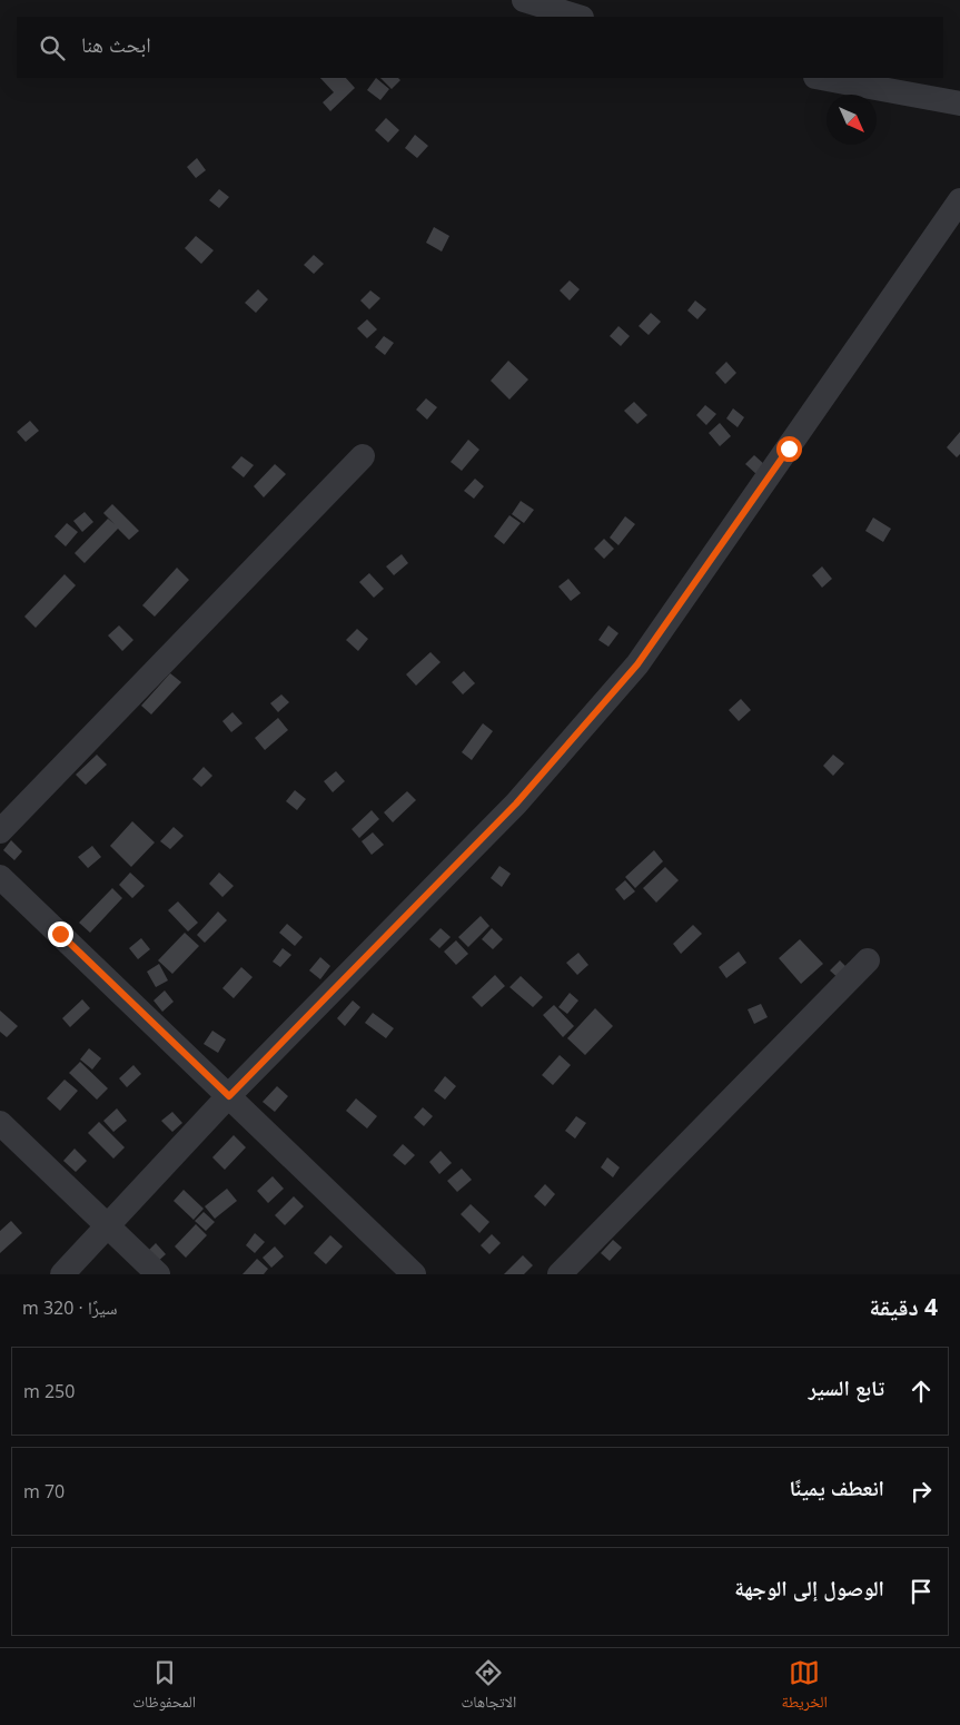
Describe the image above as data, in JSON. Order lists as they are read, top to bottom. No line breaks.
{"north":"bottom right","page":{"search":"ابحث هنا","heading":["4 دقيقة","سيرًا · 320 m"],"list":[["تابع السير","250 m"],["انعطف يمينًا","70 m"],"الوصول إلى الوجهة"],"nav":["الخريطة","الاتجاهات","المحفوظات"]}}
